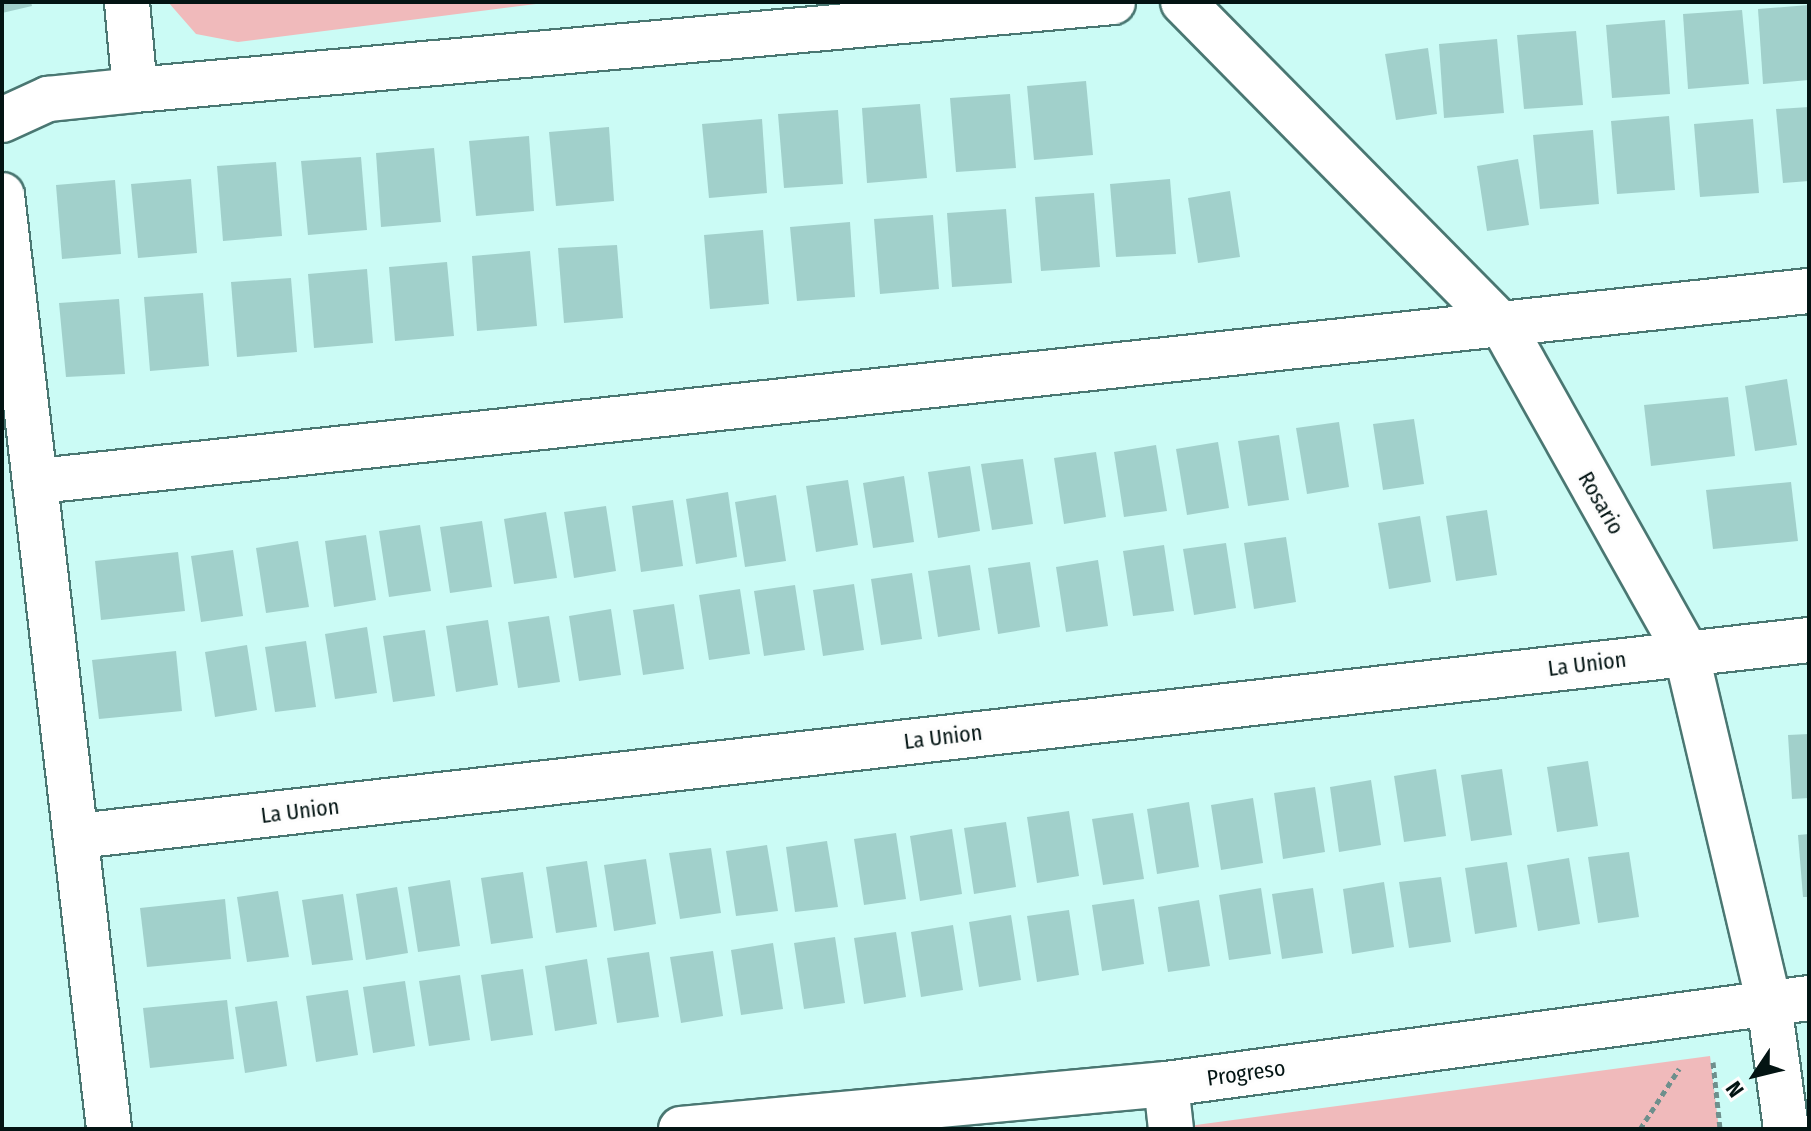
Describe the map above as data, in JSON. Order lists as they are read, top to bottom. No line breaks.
{"streets":{"street":["Rosario","La Union","Progreso"]},"crossings":[["Rosario","La Union"],["Rosario","Progreso"]],"north":"bottom left"}
